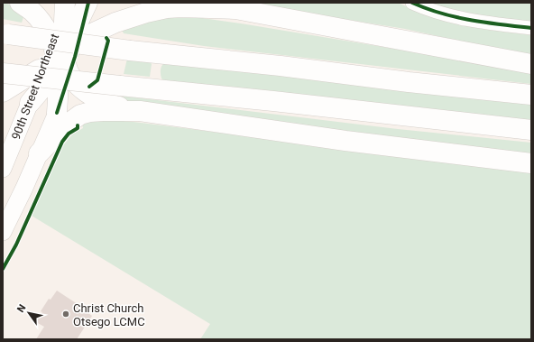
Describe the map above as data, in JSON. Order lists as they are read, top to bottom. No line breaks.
{"streets":{"main road":["90th Street Northeast"]},"places":["Christ Church Otsego LCMC"],"north":"top left"}
